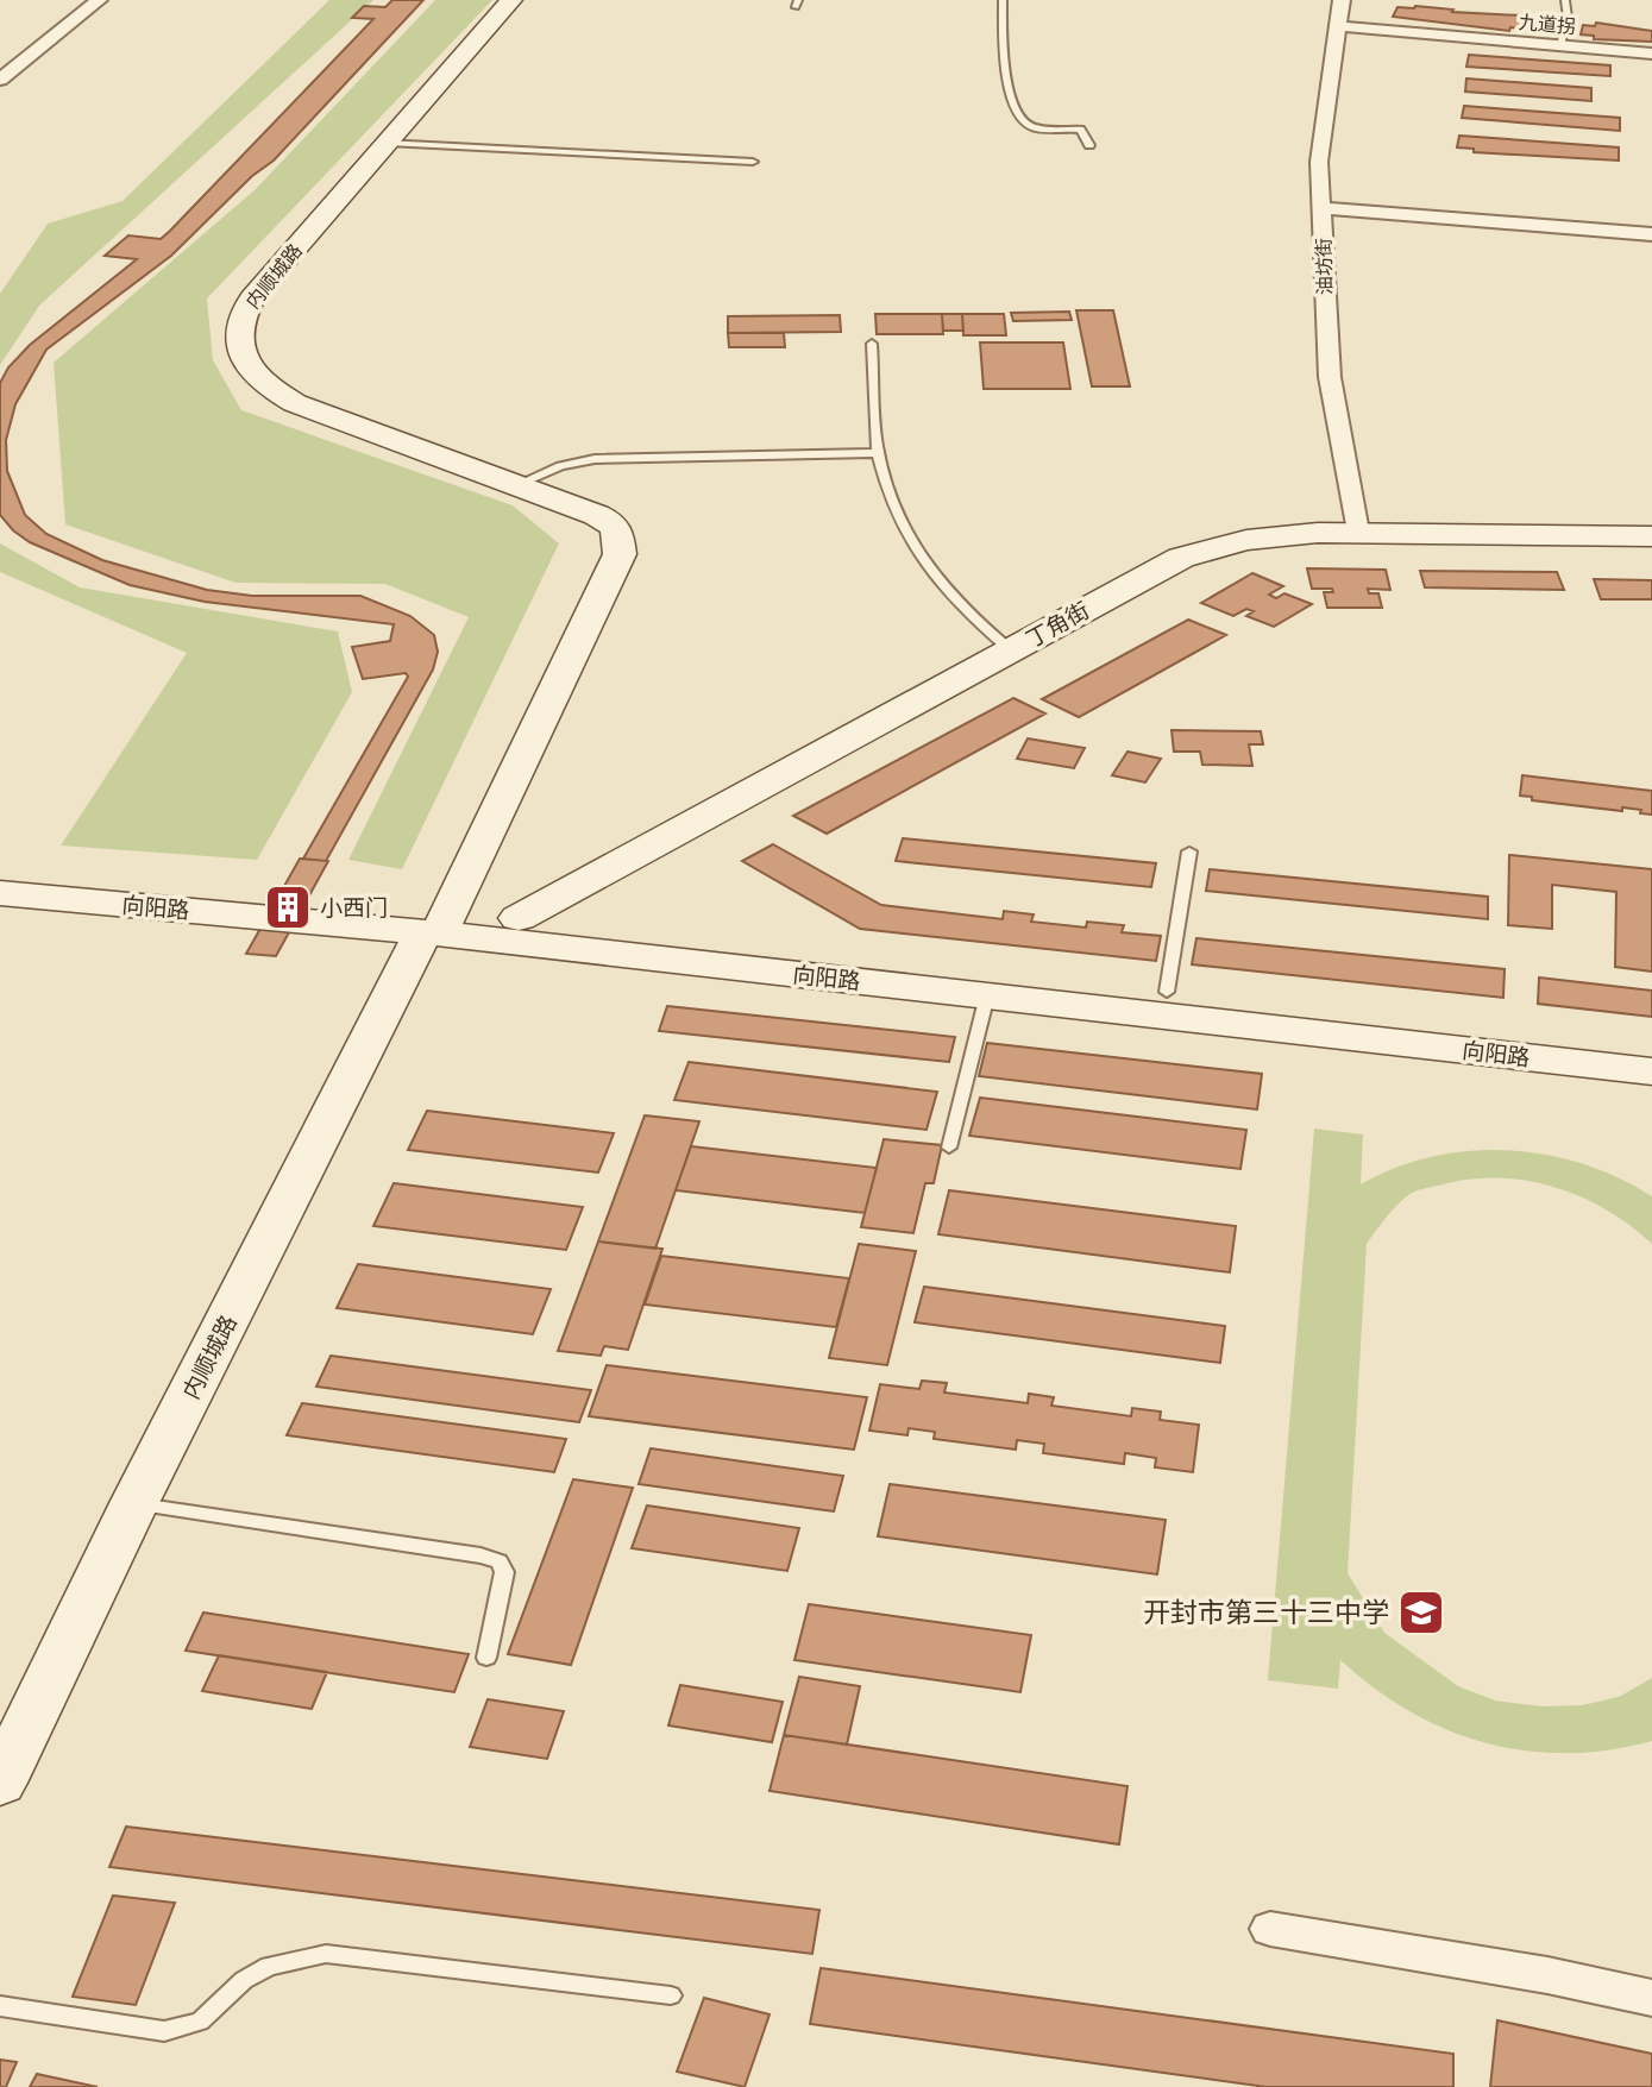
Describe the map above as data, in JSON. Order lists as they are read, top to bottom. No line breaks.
{"streets":{"street":["九道拐","油坊街","内顺城路","丁角街","向阳路"]},"crossings":[["九道拐","油坊街"],["油坊街","丁角街"],["内顺城路","向阳路"],["丁角街","向阳路"]],"places":{"building":["小西门"],"school or university":["开封市第三十三中学"]}}
